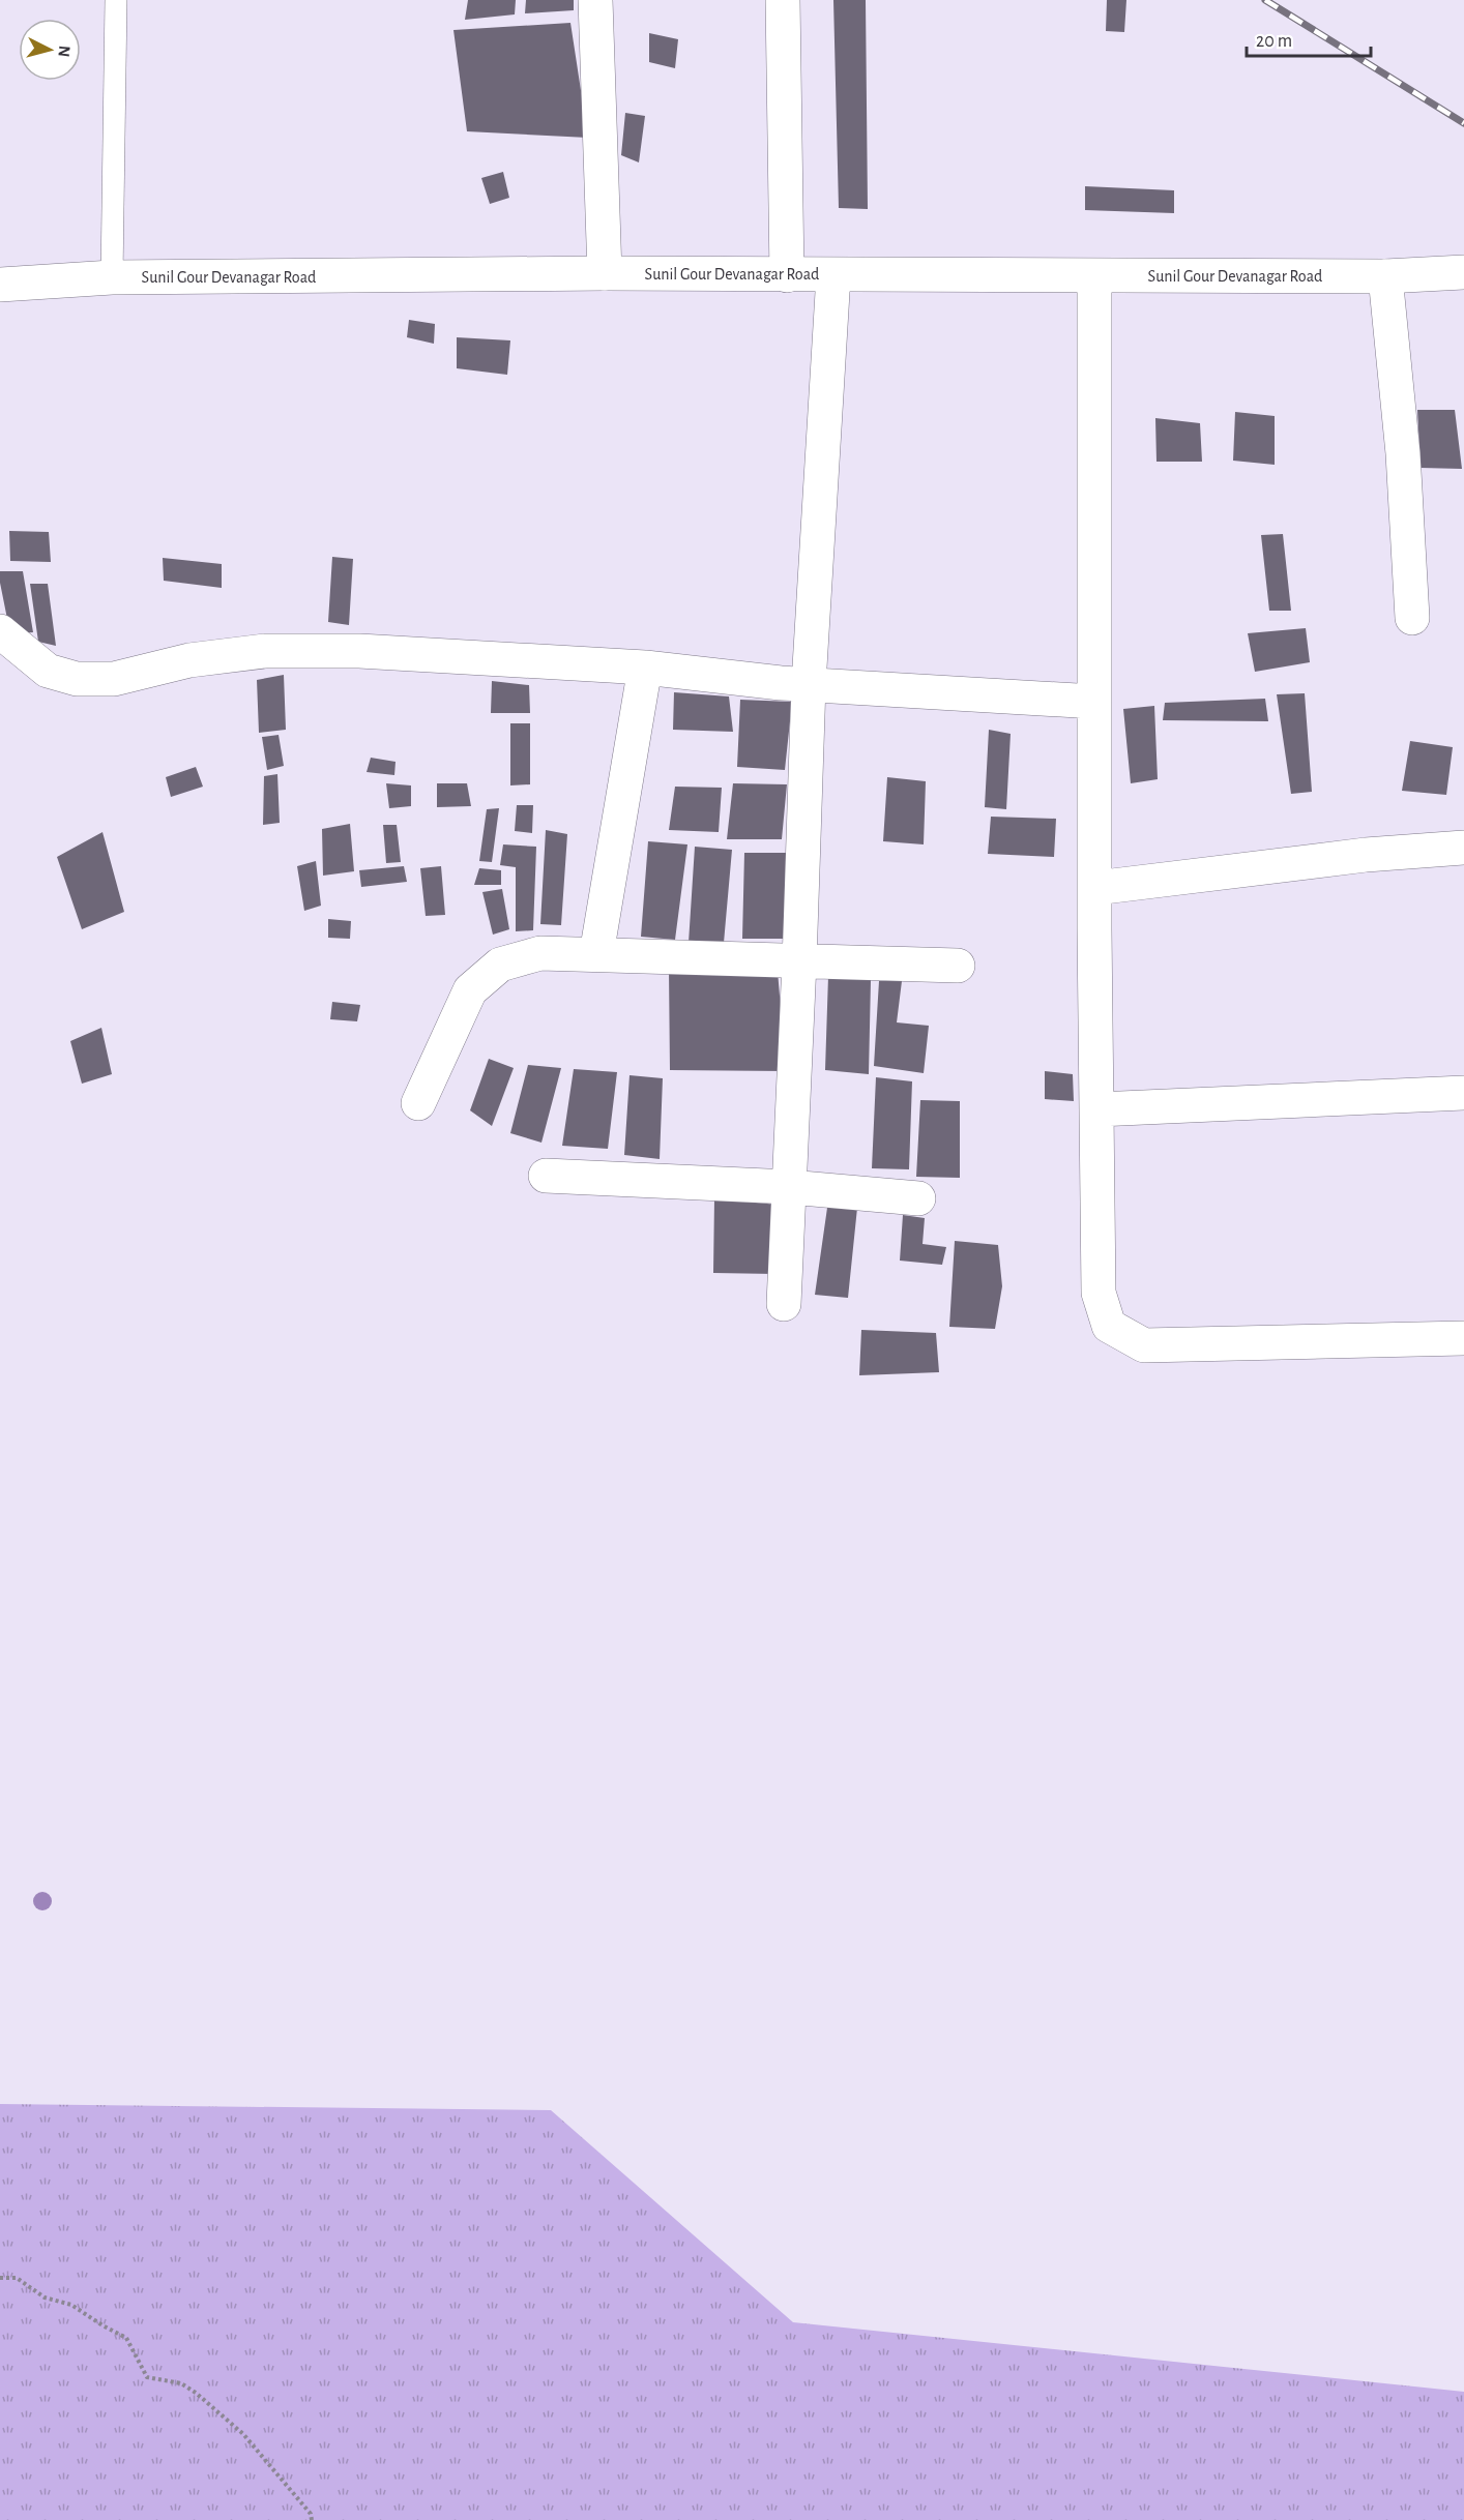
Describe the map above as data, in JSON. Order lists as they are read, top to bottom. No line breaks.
{"streets":{"street":["Sunil Gour Devanagar Road"]},"scale_bar":"20 m","north":"right"}
